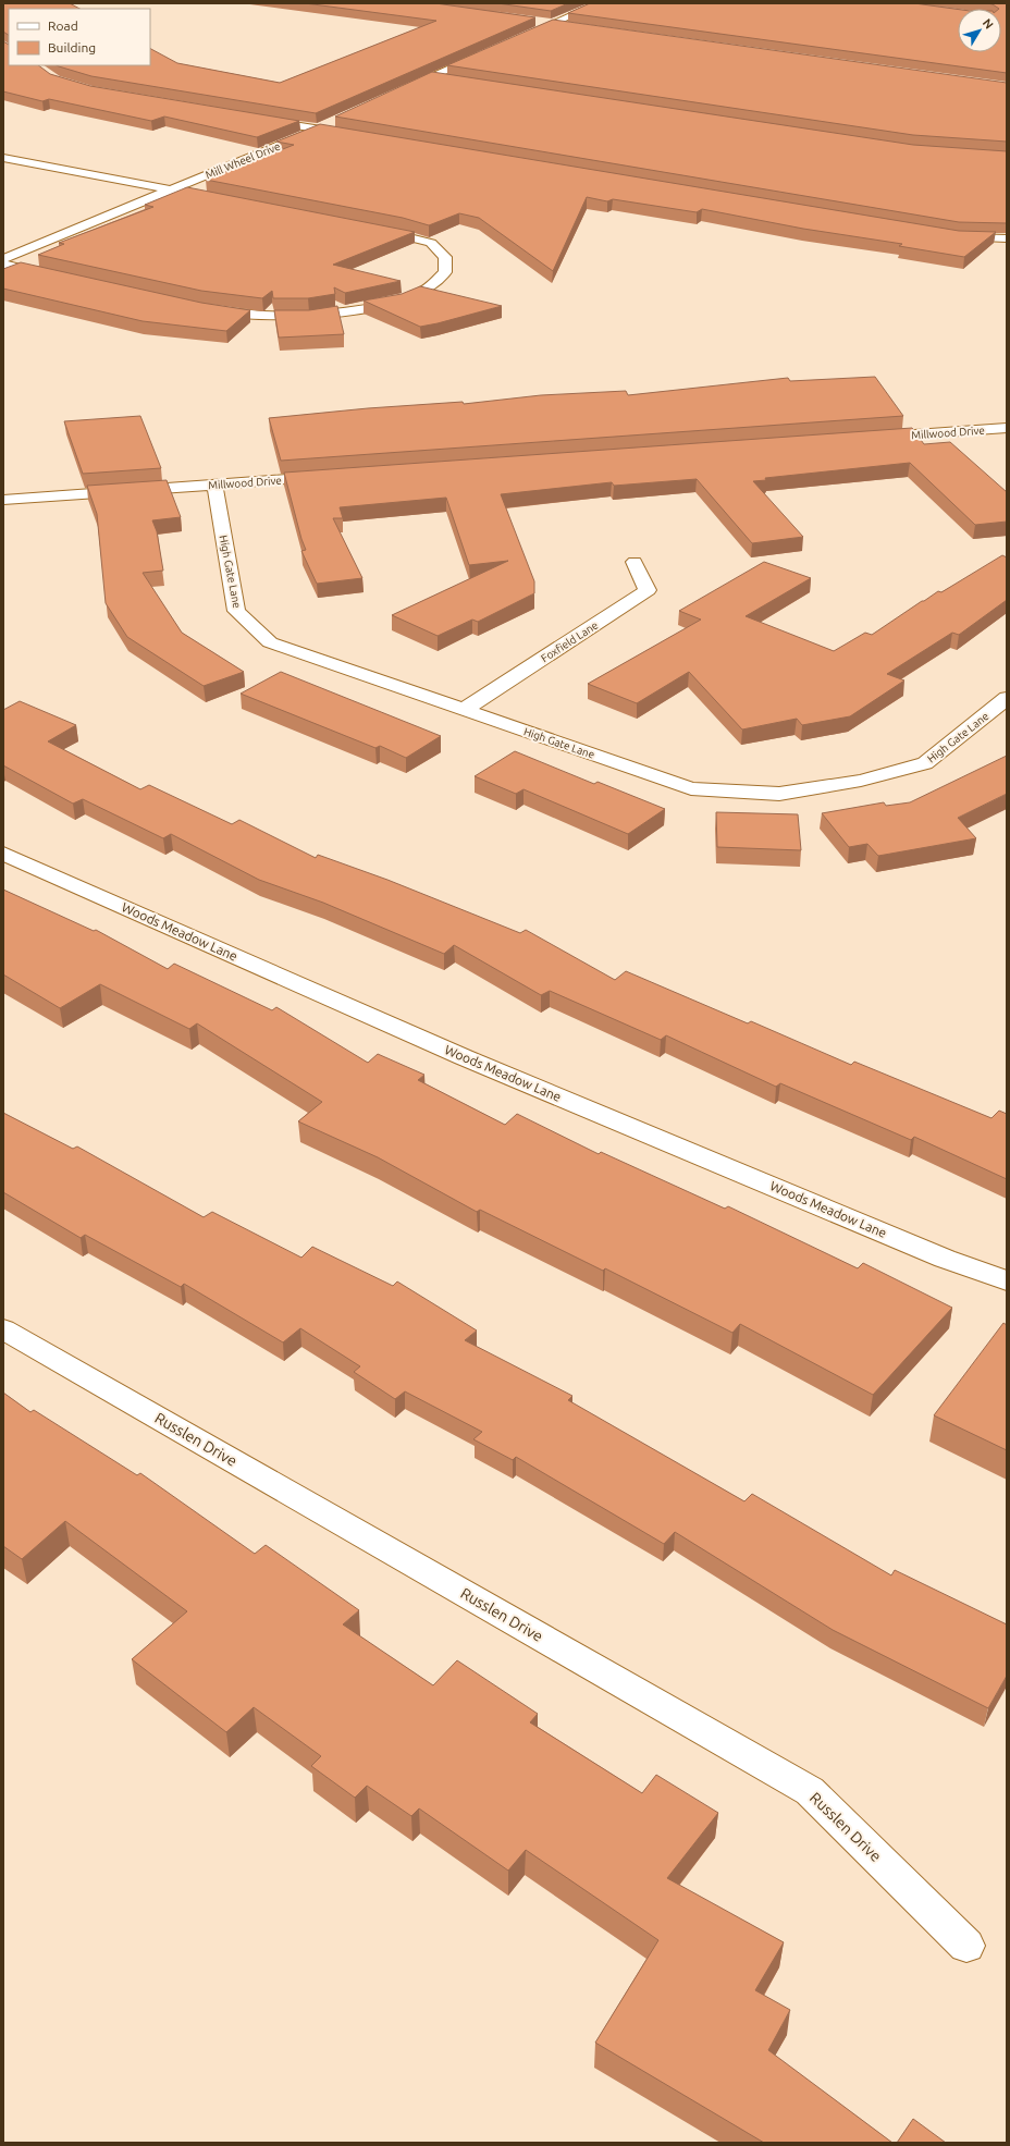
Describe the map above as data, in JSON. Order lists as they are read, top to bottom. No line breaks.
{"streets":{"street":["Mill Wheel Drive","Millwood Drive","High Gate Lane","Foxfield Lane","Woods Meadow Lane","Russlen Drive"]},"crossings":[["Millwood Drive","High Gate Lane"],["High Gate Lane","Foxfield Lane"]],"legend":["Road","Building"],"north":"top right"}
